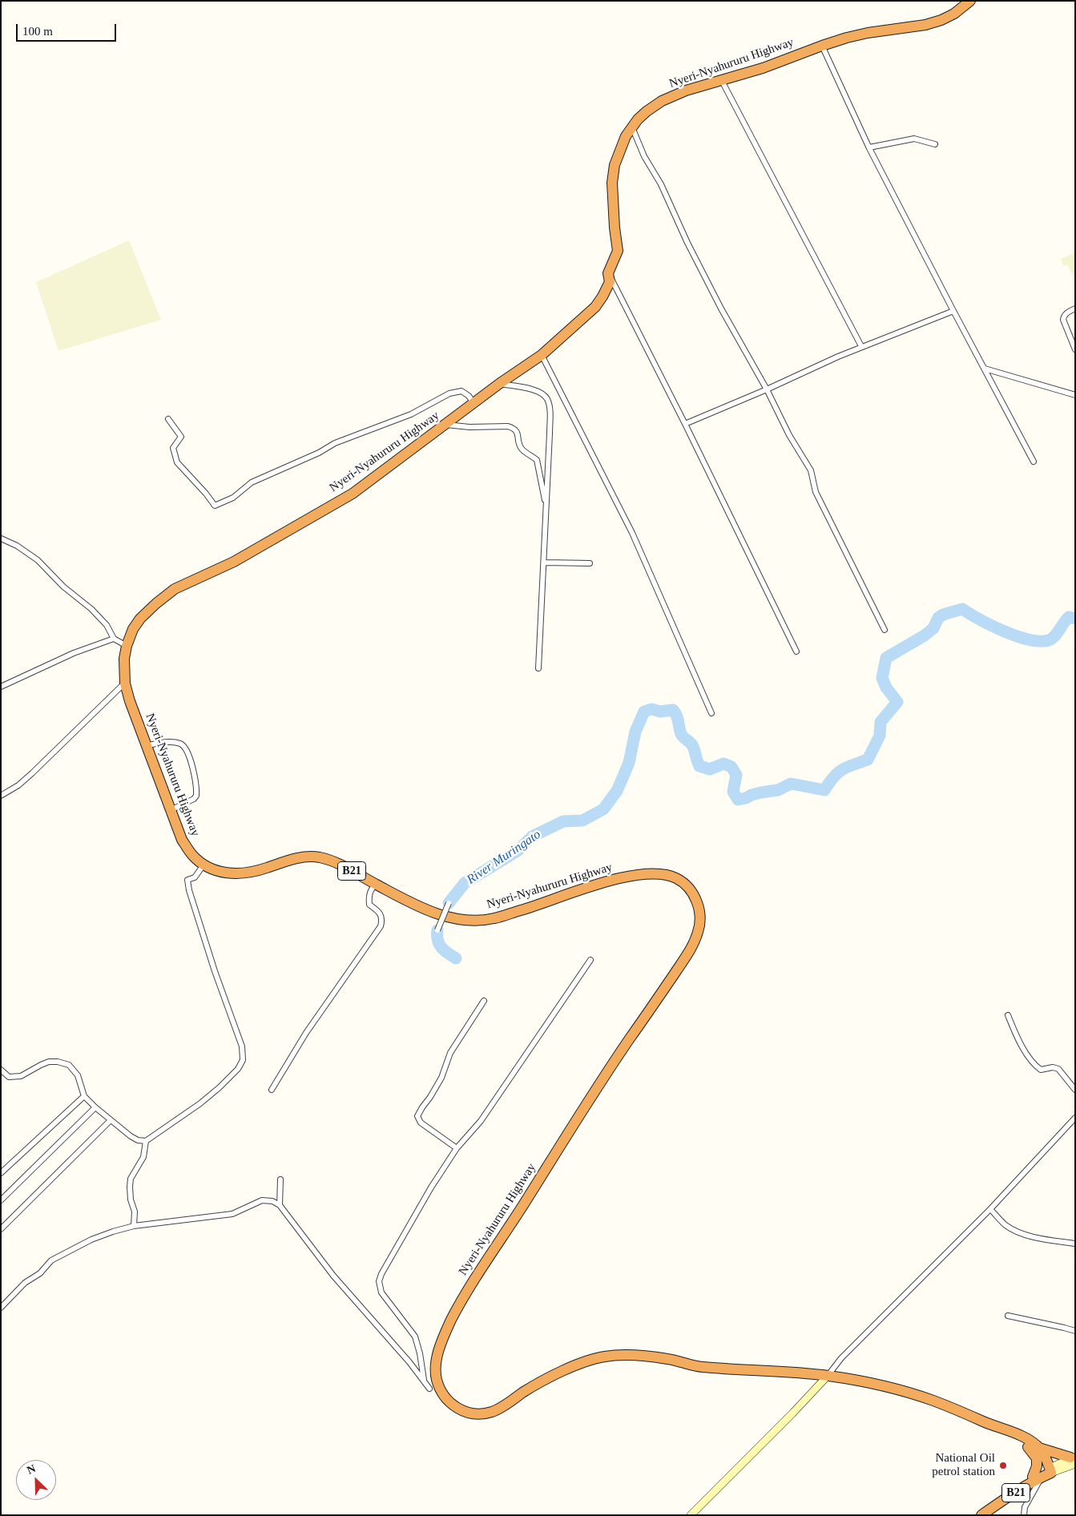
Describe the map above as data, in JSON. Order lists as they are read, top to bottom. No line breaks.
{"streets":{"highway":["Nyeri-Nyahururu Highway","B21"]},"crossings":[["Nyeri-Nyahururu Highway","B21"]],"water":["River Muringato"],"places":["National Oil petrol station"],"scale_bar":"100 m","north":"top left"}
